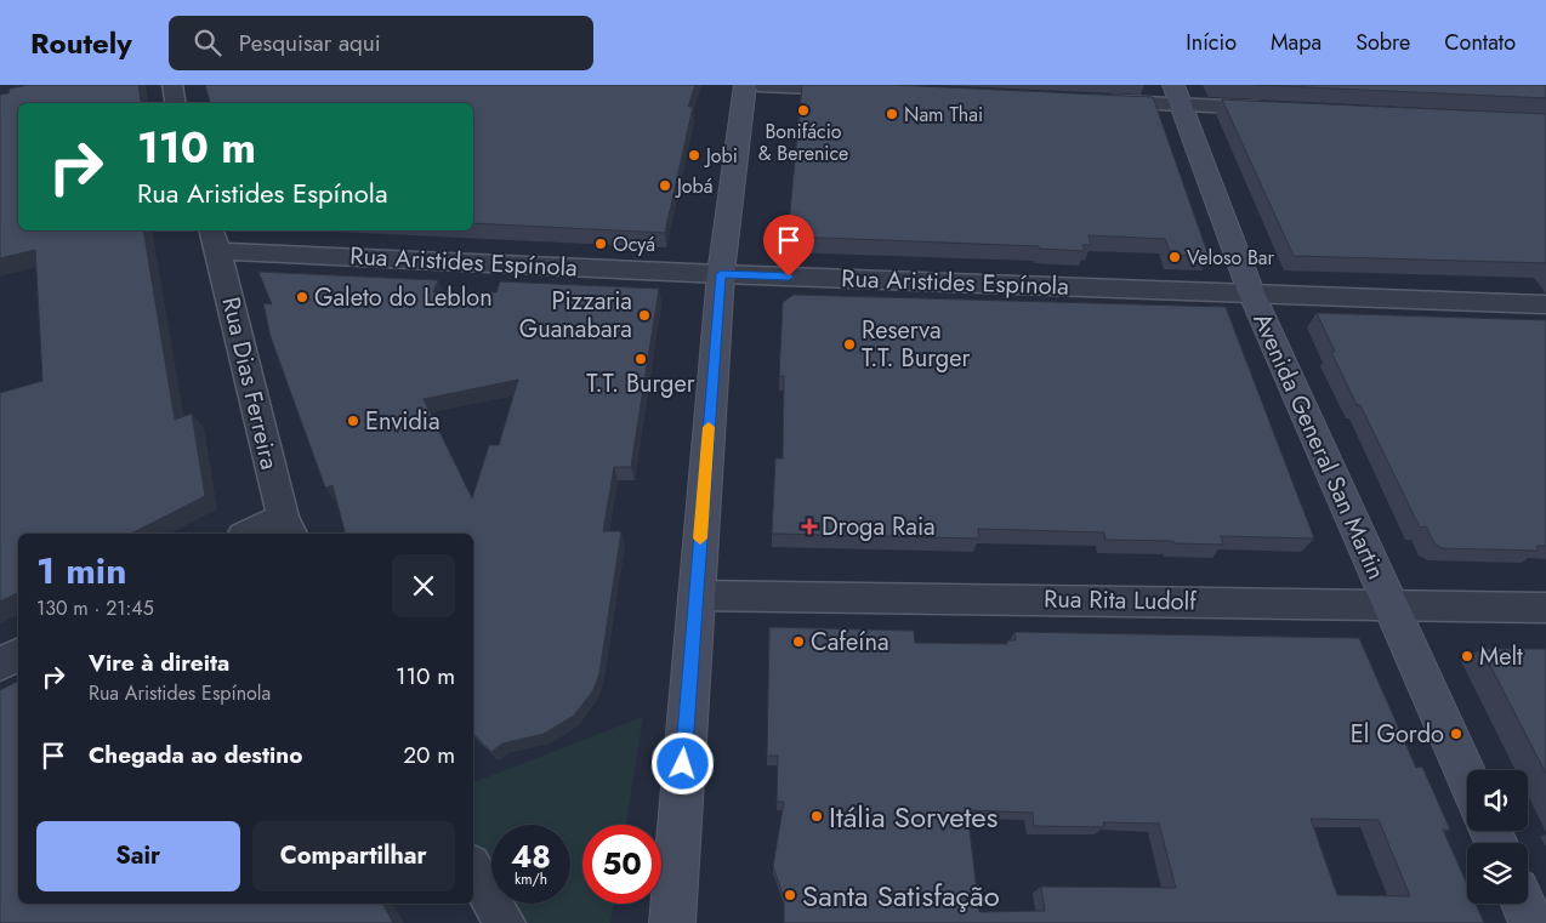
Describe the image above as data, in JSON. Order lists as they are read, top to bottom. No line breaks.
{"streets":{"main road":["Avenida General San Martin"],"street":["Rua Aristides Espínola","Rua Dias Ferreira","Rua Rita Ludolf"]},"crossings":[["Rua Aristides Espínola","Rua Dias Ferreira"],["Rua Aristides Espínola","Avenida General San Martin"],["Avenida General San Martin","Rua Rita Ludolf"]],"places":{"other":["Bonifácio & Berenice","Nam Thai","Jobi","Jobá","Ocyá","Veloso Bar","Galeto do Leblon","Pizzaria Guanabara","Reserva T.T. Burger","T.T. Burger","Envidia","Cafeína","Melt","El Gordo","Itália Sorvetes","Santa Satisfação"],"health":["Droga Raia"]},"page":{"header":"Routely","search":"Pesquisar aqui","nav":["Início","Mapa","Sobre","Contato"],"turn":["110 m","Rua Aristides Espínola"],"heading":["1 min","130 m · 21:45"],"list":[{"name":"Vire à direita","note":"Rua Aristides Espínola","value":"110 m"},{"name":"Chegada ao destino","value":"20 m"}],"buttons":["Sair","Compartilhar"],"speed":"48 km/h","limit":"50"}}
